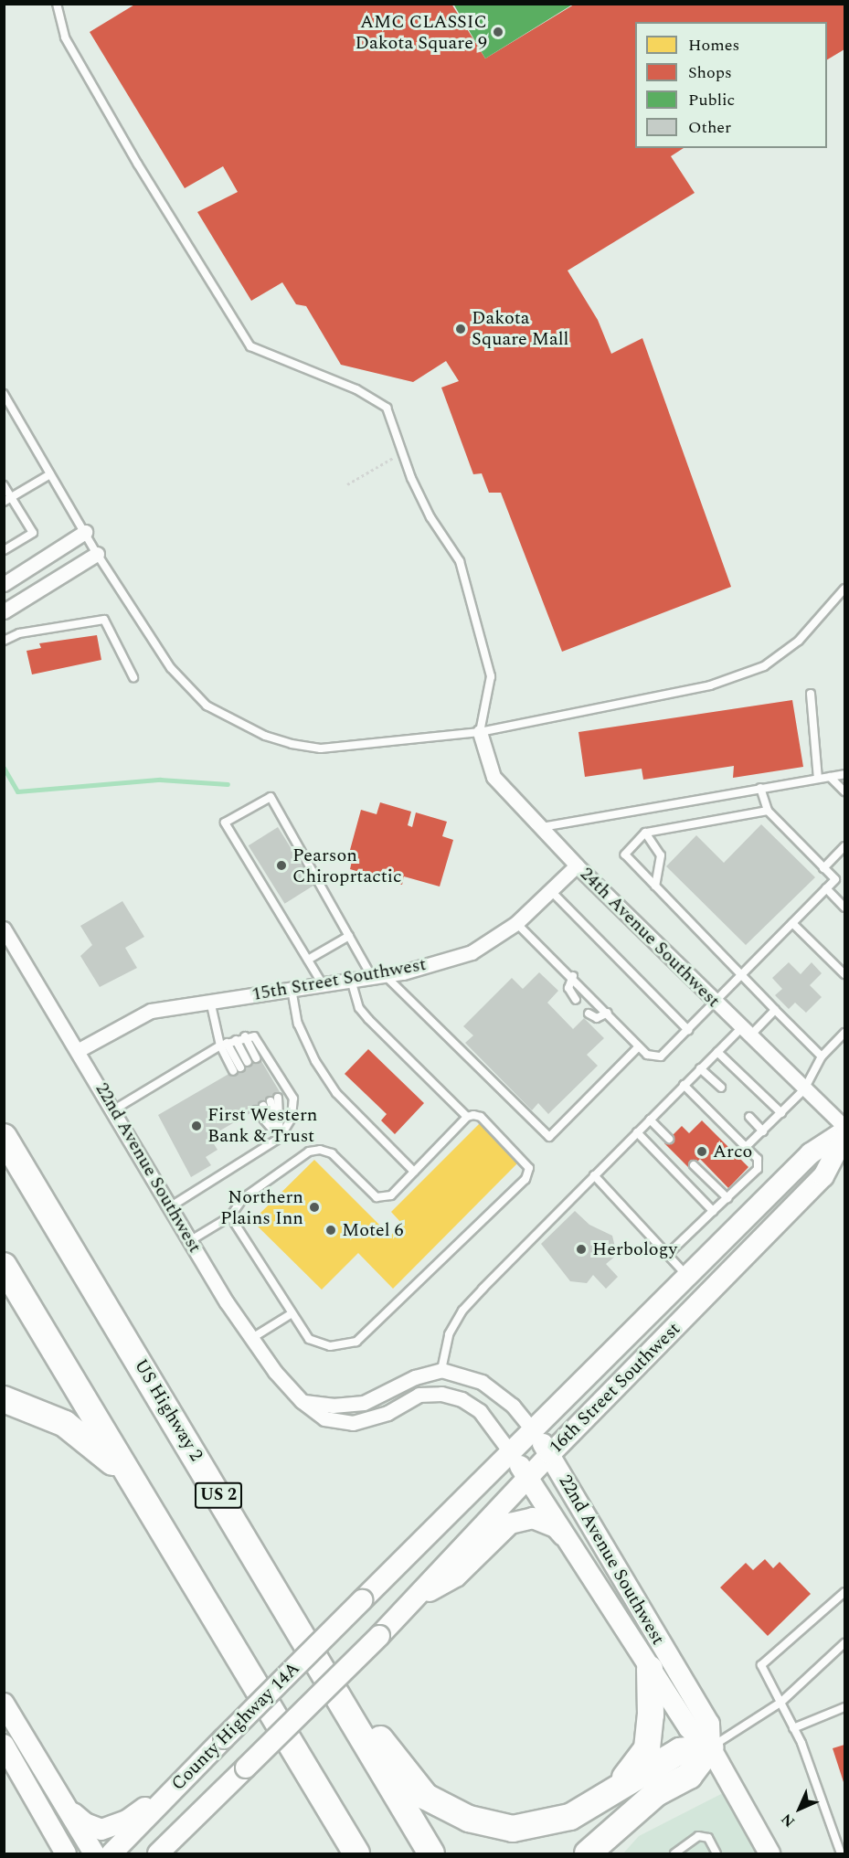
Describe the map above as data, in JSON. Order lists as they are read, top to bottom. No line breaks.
{"streets":{"highway":["US Highway 2","US 2"],"main road":["22nd Avenue Southwest","16th Street Southwest","County Highway 14A"],"street":["24th Avenue Southwest","15th Street Southwest"]},"crossings":[["24th Avenue Southwest","15th Street Southwest"],["15th Street Southwest","22nd Avenue Southwest"],["22nd Avenue Southwest","16th Street Southwest"],["16th Street Southwest","County Highway 14A"]],"places":["AMC CLASSIC Dakota Square 9","Dakota Square Mall","Pearson Chiroprtactic","First Western Bank & Trust","Arco","Northern Plains Inn","Motel 6","Herbology"],"legend":["Homes","Shops","Public","Other"],"north":"bottom left"}
